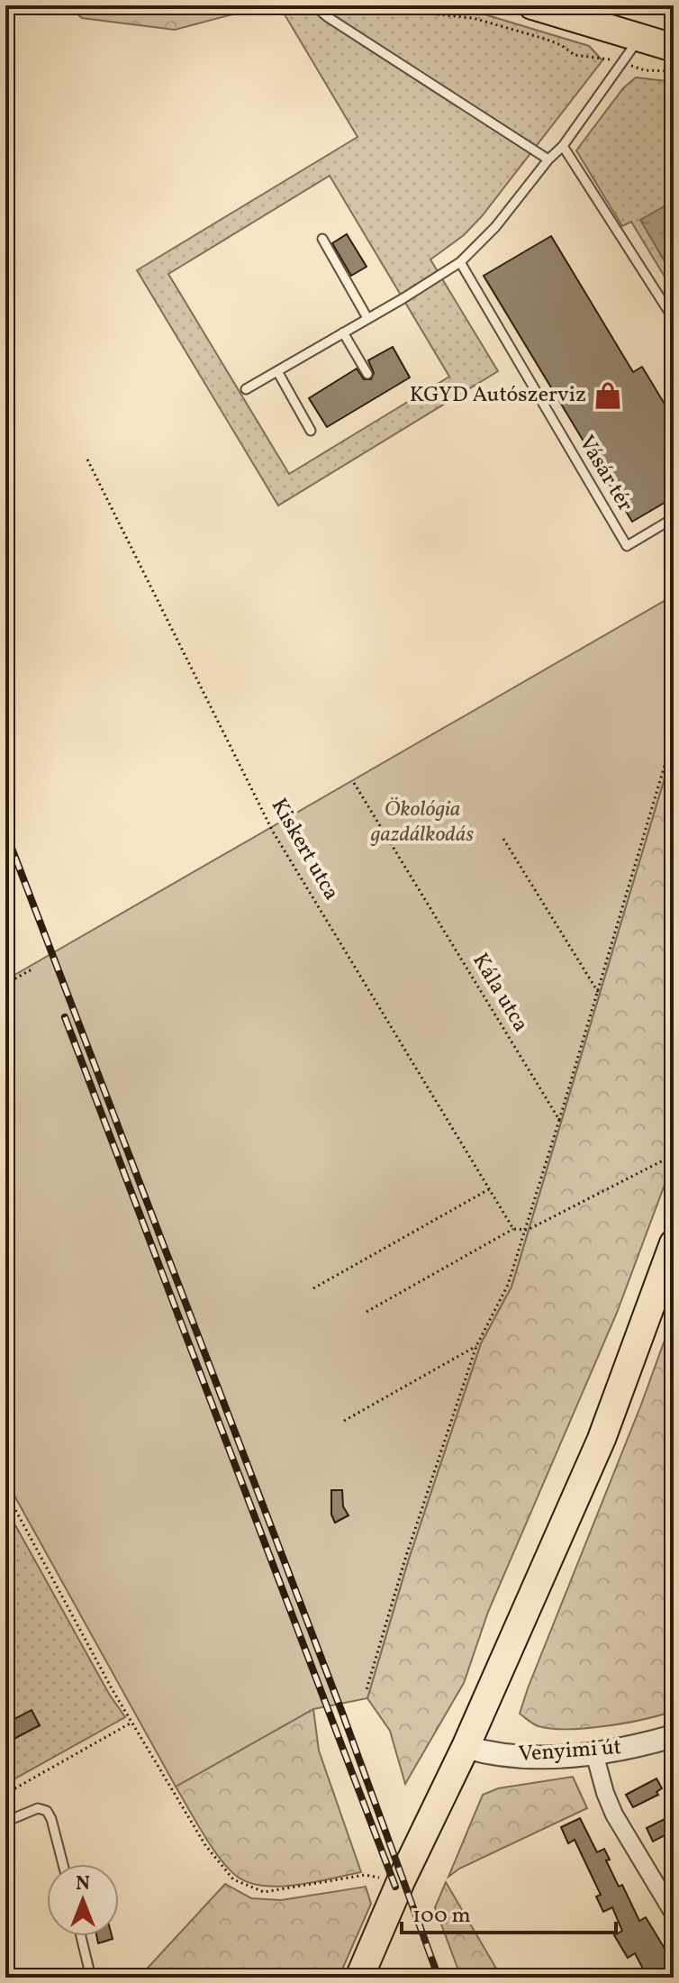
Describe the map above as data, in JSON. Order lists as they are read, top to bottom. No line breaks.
{"streets":{"street":["Venyimi út"],"lane":["Vásár tér"],"path":["Kiskert utca","Kála utca"]},"parks":["Ökológia gazdálkodás"],"places":{"shop":["KGYD Autószerviz"]},"scale_bar":"100 m","north":"top"}
